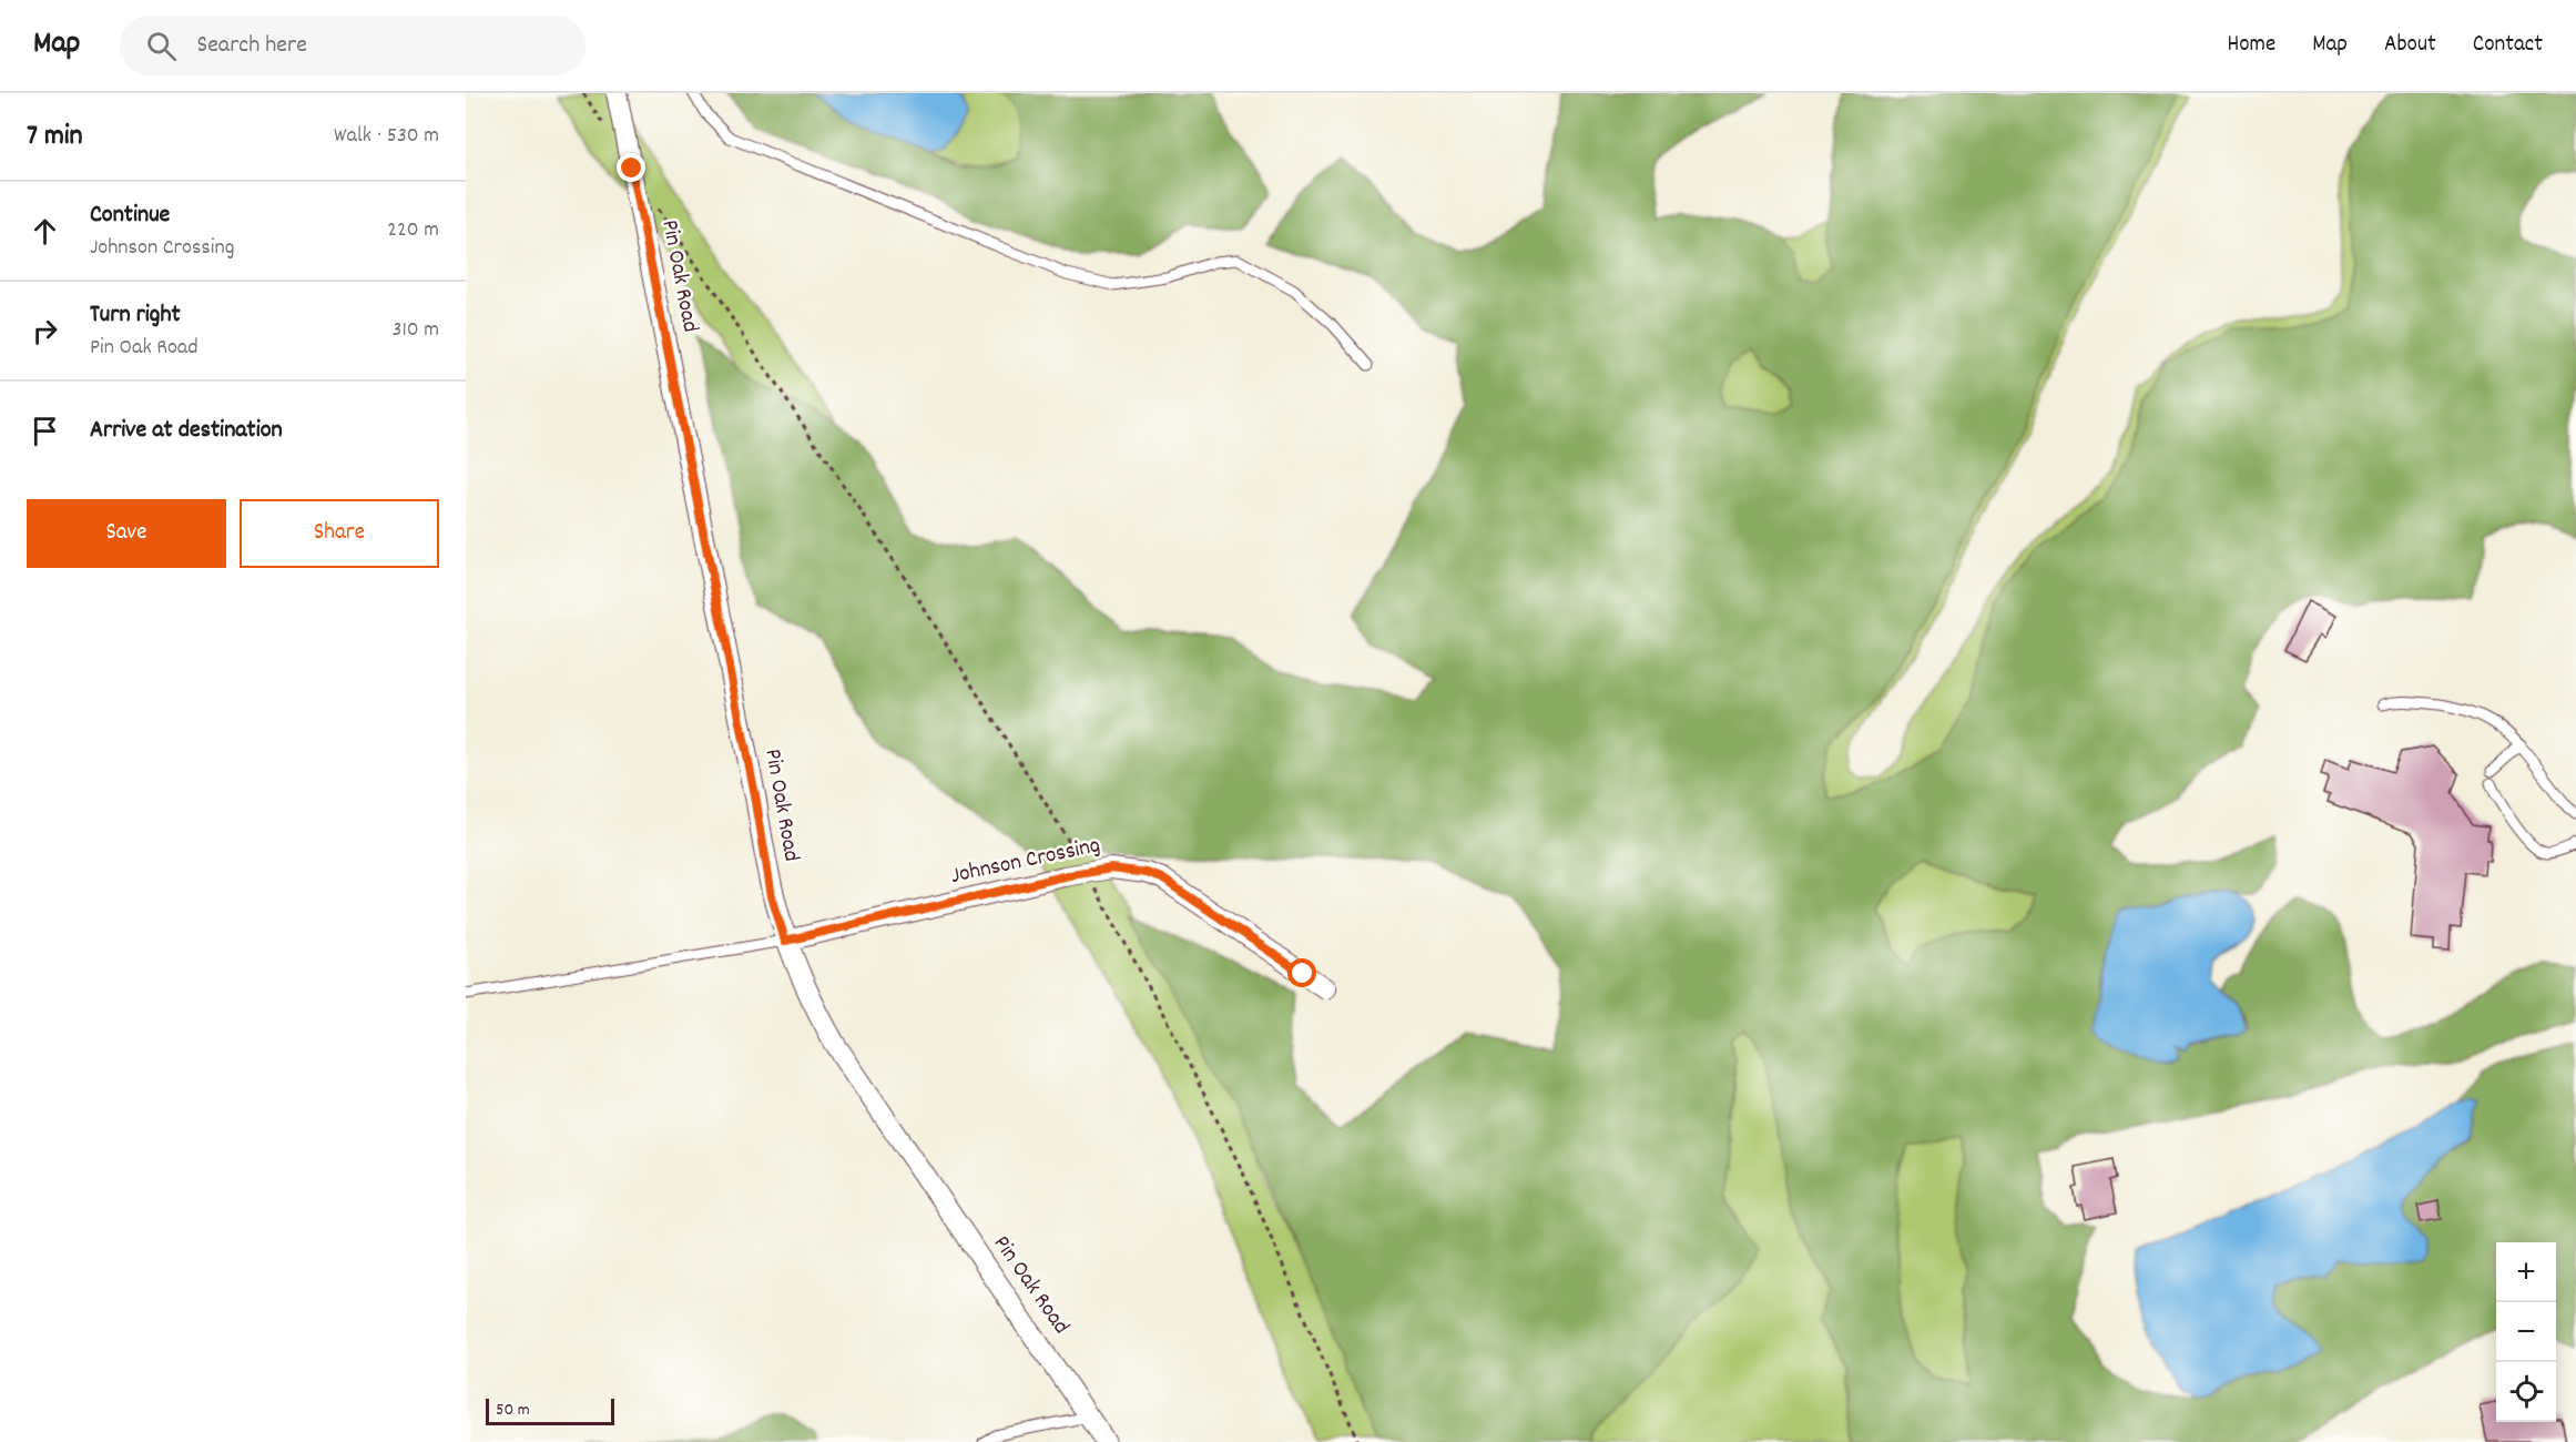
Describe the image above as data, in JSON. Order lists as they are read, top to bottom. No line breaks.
{"streets":{"street":["Pin Oak Road","Johnson Crossing"]},"crossings":[["Pin Oak Road","Johnson Crossing"]],"scale_bar":"50 m","page":{"header":"Map","search":"Search here","nav":["Home","Map","About","Contact"],"heading":["7 min","Walk · 530 m"],"list":[["Continue","Johnson Crossing","220 m"],["Turn right","Pin Oak Road","310 m"],"Arrive at destination"],"buttons":["Save","Share"],"map_buttons":["+","−"],"scale":"50 m"}}
